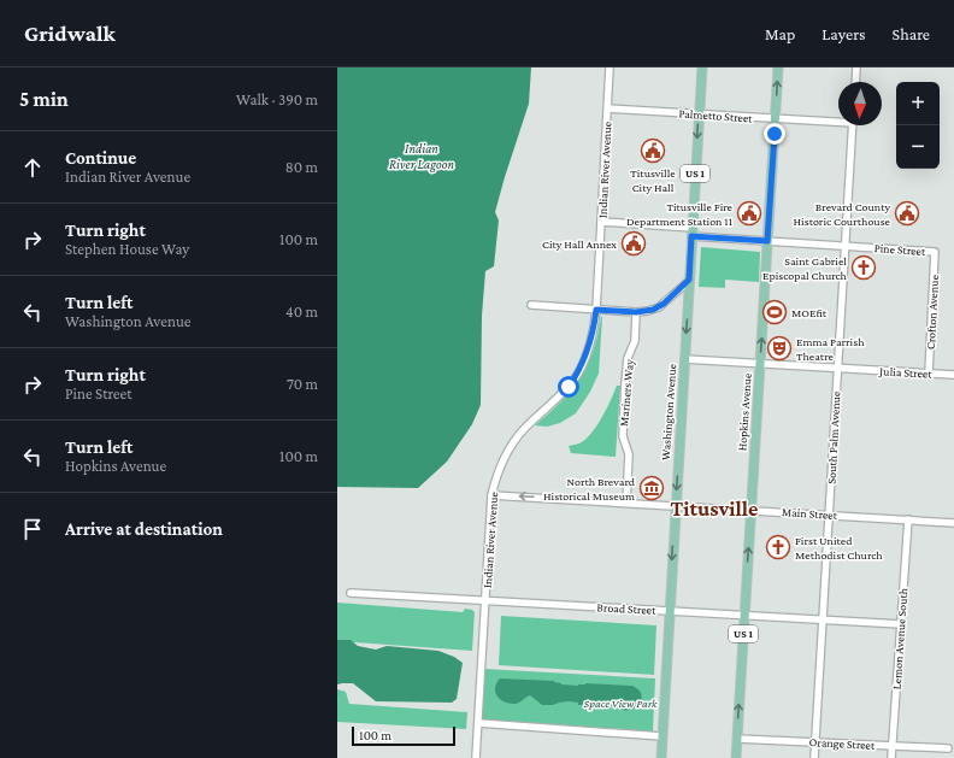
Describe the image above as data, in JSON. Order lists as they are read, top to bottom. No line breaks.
{"streets":{"main road":["US 1","Washington Avenue","Hopkins Avenue"],"street":["Palmetto Street","Indian River Avenue","Pine Street","Crofton Avenue","Julia Street","Mariners Way","South Palm Avenue","Main Street","Broad Street","Lemon Avenue South","Orange Street"]},"crossings":[["Palmetto Street","Indian River Avenue"],["Palmetto Street","Washington Avenue"],["Palmetto Street","Hopkins Avenue"],["Indian River Avenue","Pine Street"],["Indian River Avenue","Main Street"],["Indian River Avenue","Broad Street"],["Pine Street","Crofton Avenue"],["Pine Street","Washington Avenue"],["Pine Street","Hopkins Avenue"],["Pine Street","South Palm Avenue"],["Crofton Avenue","Julia Street"],["Julia Street","Washington Avenue"],["Julia Street","Hopkins Avenue"],["Julia Street","South Palm Avenue"],["Mariners Way","Main Street"],["Washington Avenue","Main Street"],["Washington Avenue","Broad Street"],["Hopkins Avenue","Main Street"],["Hopkins Avenue","Broad Street"],["Hopkins Avenue","Orange Street"],["South Palm Avenue","Main Street"],["South Palm Avenue","Broad Street"],["South Palm Avenue","Orange Street"],["Main Street","Lemon Avenue South"],["Broad Street","Lemon Avenue South"],["Lemon Avenue South","Orange Street"]],"one_way":["Washington Avenue","Hopkins Avenue"],"districts":["Titusville"],"water":["Indian River Lagoon"],"parks":["Space View Park"],"places":{"public building":["Titusville City Hall","Titusville Fire Department Station 11","Brevard County Historic Courthouse","City Hall Annex"],"church":["Saint Gabriel Episcopal Church","First United Methodist Church"],"sports":["MOEfit"],"theatre":["Emma Parrish Theatre"],"museum":["North Brevard Historical Museum"]},"scale_bar":"100 m","north":"bottom","page":{"header":"Gridwalk","nav":["Map","Layers","Share"],"heading":["5 min","Walk · 390 m"],"map_buttons":["+","−"],"list":[["Continue","Indian River Avenue","80 m"],["Turn right","Stephen House Way","100 m"],["Turn left","Washington Avenue","40 m"],["Turn right","Pine Street","70 m"],["Turn left","Hopkins Avenue","100 m"],"Arrive at destination"],"scale":"100 m"}}
